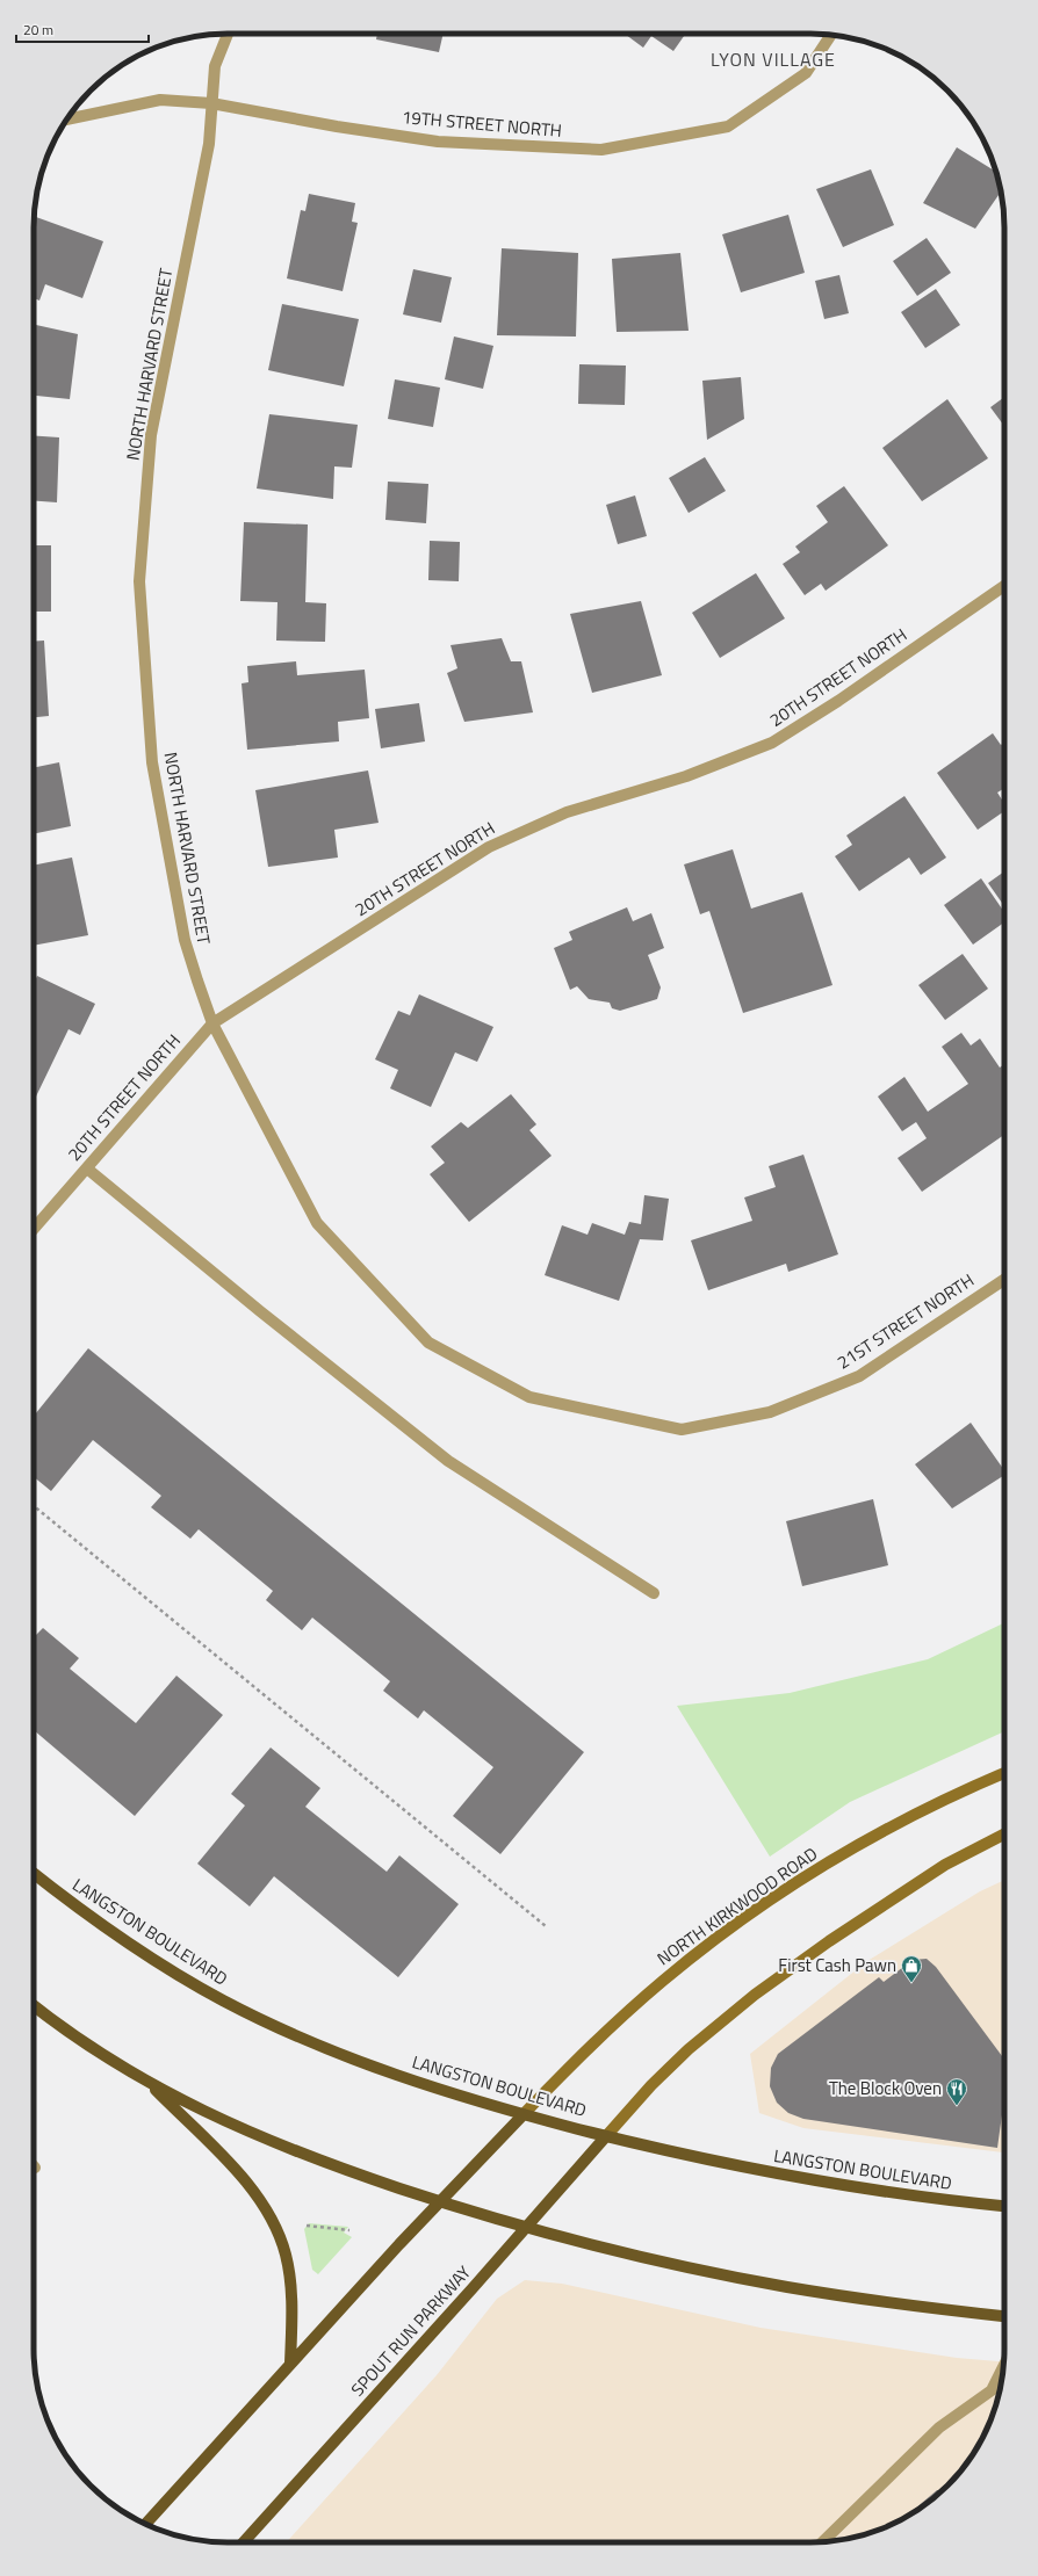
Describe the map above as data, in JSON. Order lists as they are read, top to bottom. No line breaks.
{"streets":{"main road":["NORTH KIRKWOOD ROAD","LANGSTON BOULEVARD","SPOUT RUN PARKWAY"],"street":["19TH STREET NORTH","NORTH HARVARD STREET","20TH STREET NORTH","21ST STREET NORTH"]},"crossings":[["19TH STREET NORTH","NORTH HARVARD STREET"],["NORTH HARVARD STREET","20TH STREET NORTH"],["NORTH HARVARD STREET","21ST STREET NORTH"],["NORTH KIRKWOOD ROAD","LANGSTON BOULEVARD"],["LANGSTON BOULEVARD","SPOUT RUN PARKWAY"]],"districts":["LYON VILLAGE"],"places":{"shop":["First Cash Pawn"],"restaurant":["The Block Oven"]},"scale_bar":"20 m"}
